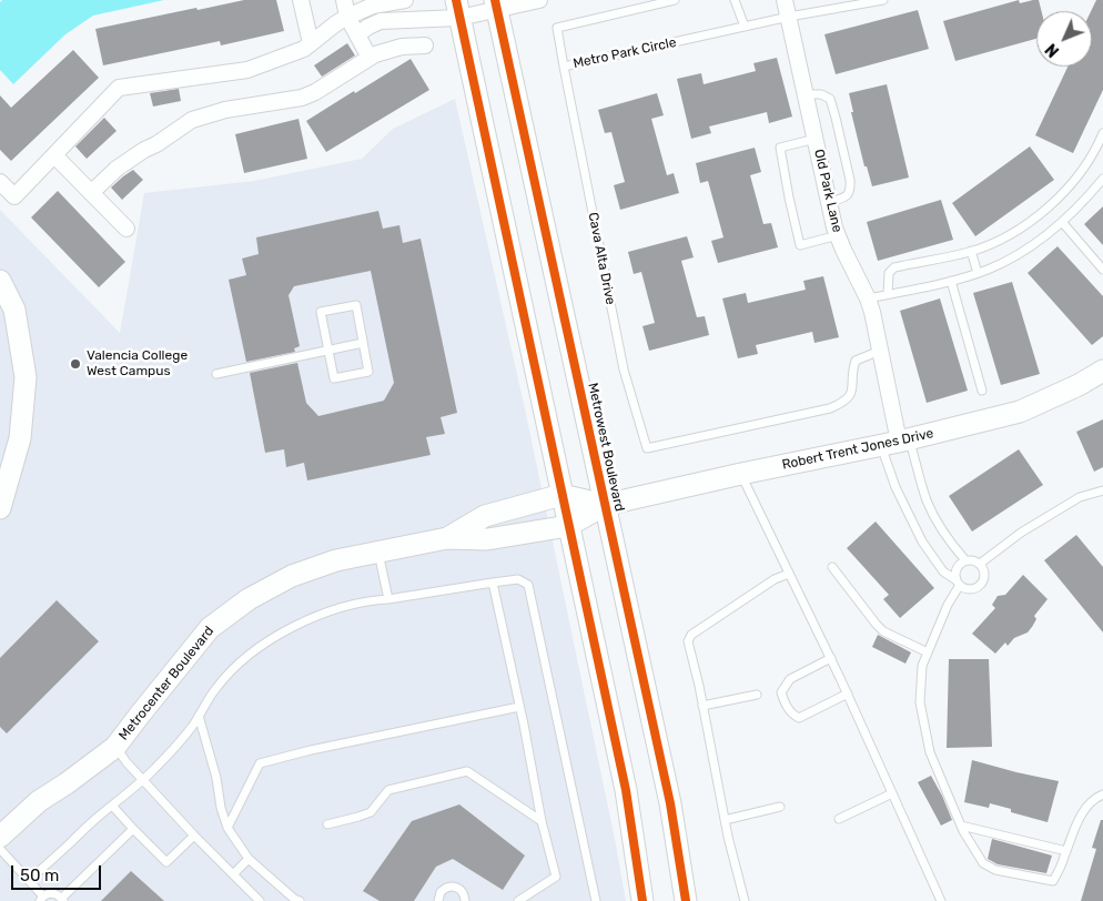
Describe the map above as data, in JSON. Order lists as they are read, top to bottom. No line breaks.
{"streets":{"street":["Old Park Lane","Metrowest Boulevard","Robert Trent Jones Drive","Metrocenter Boulevard"],"lane":["Metro Park Circle","Cava Alta Drive"]},"crossings":[["Metro Park Circle","Old Park Lane"],["Metro Park Circle","Cava Alta Drive"],["Old Park Lane","Cava Alta Drive"],["Old Park Lane","Robert Trent Jones Drive"],["Metrowest Boulevard","Robert Trent Jones Drive"],["Robert Trent Jones Drive","Metrocenter Boulevard"]],"places":["Valencia College West Campus"],"scale_bar":"50 m","north":"bottom left"}
